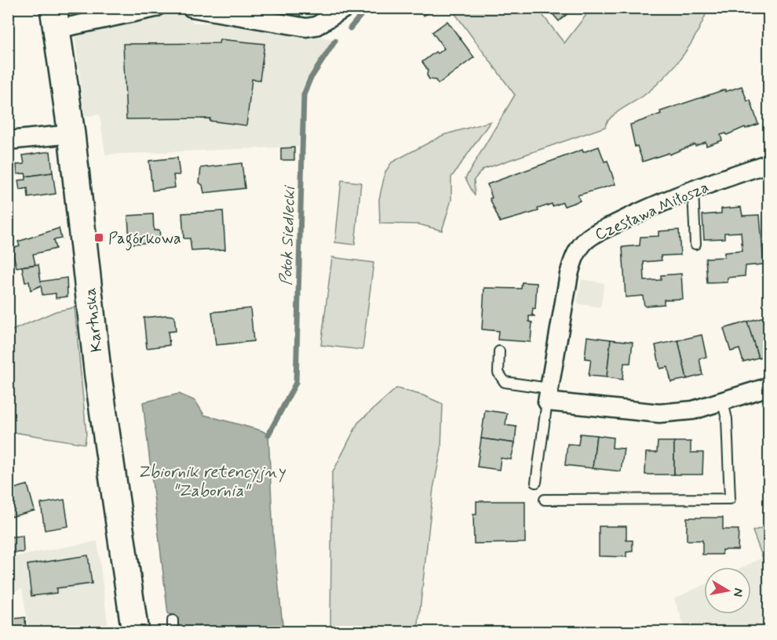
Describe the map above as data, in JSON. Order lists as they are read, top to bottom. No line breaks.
{"streets":{"street":["Czesława Miłosza","Kartuska"]},"water":["Potok Siedlecki","Zbiornik retencyjny \"Zabornia\""],"places":{"transit":["Pagórkowa"]},"north":"right"}
